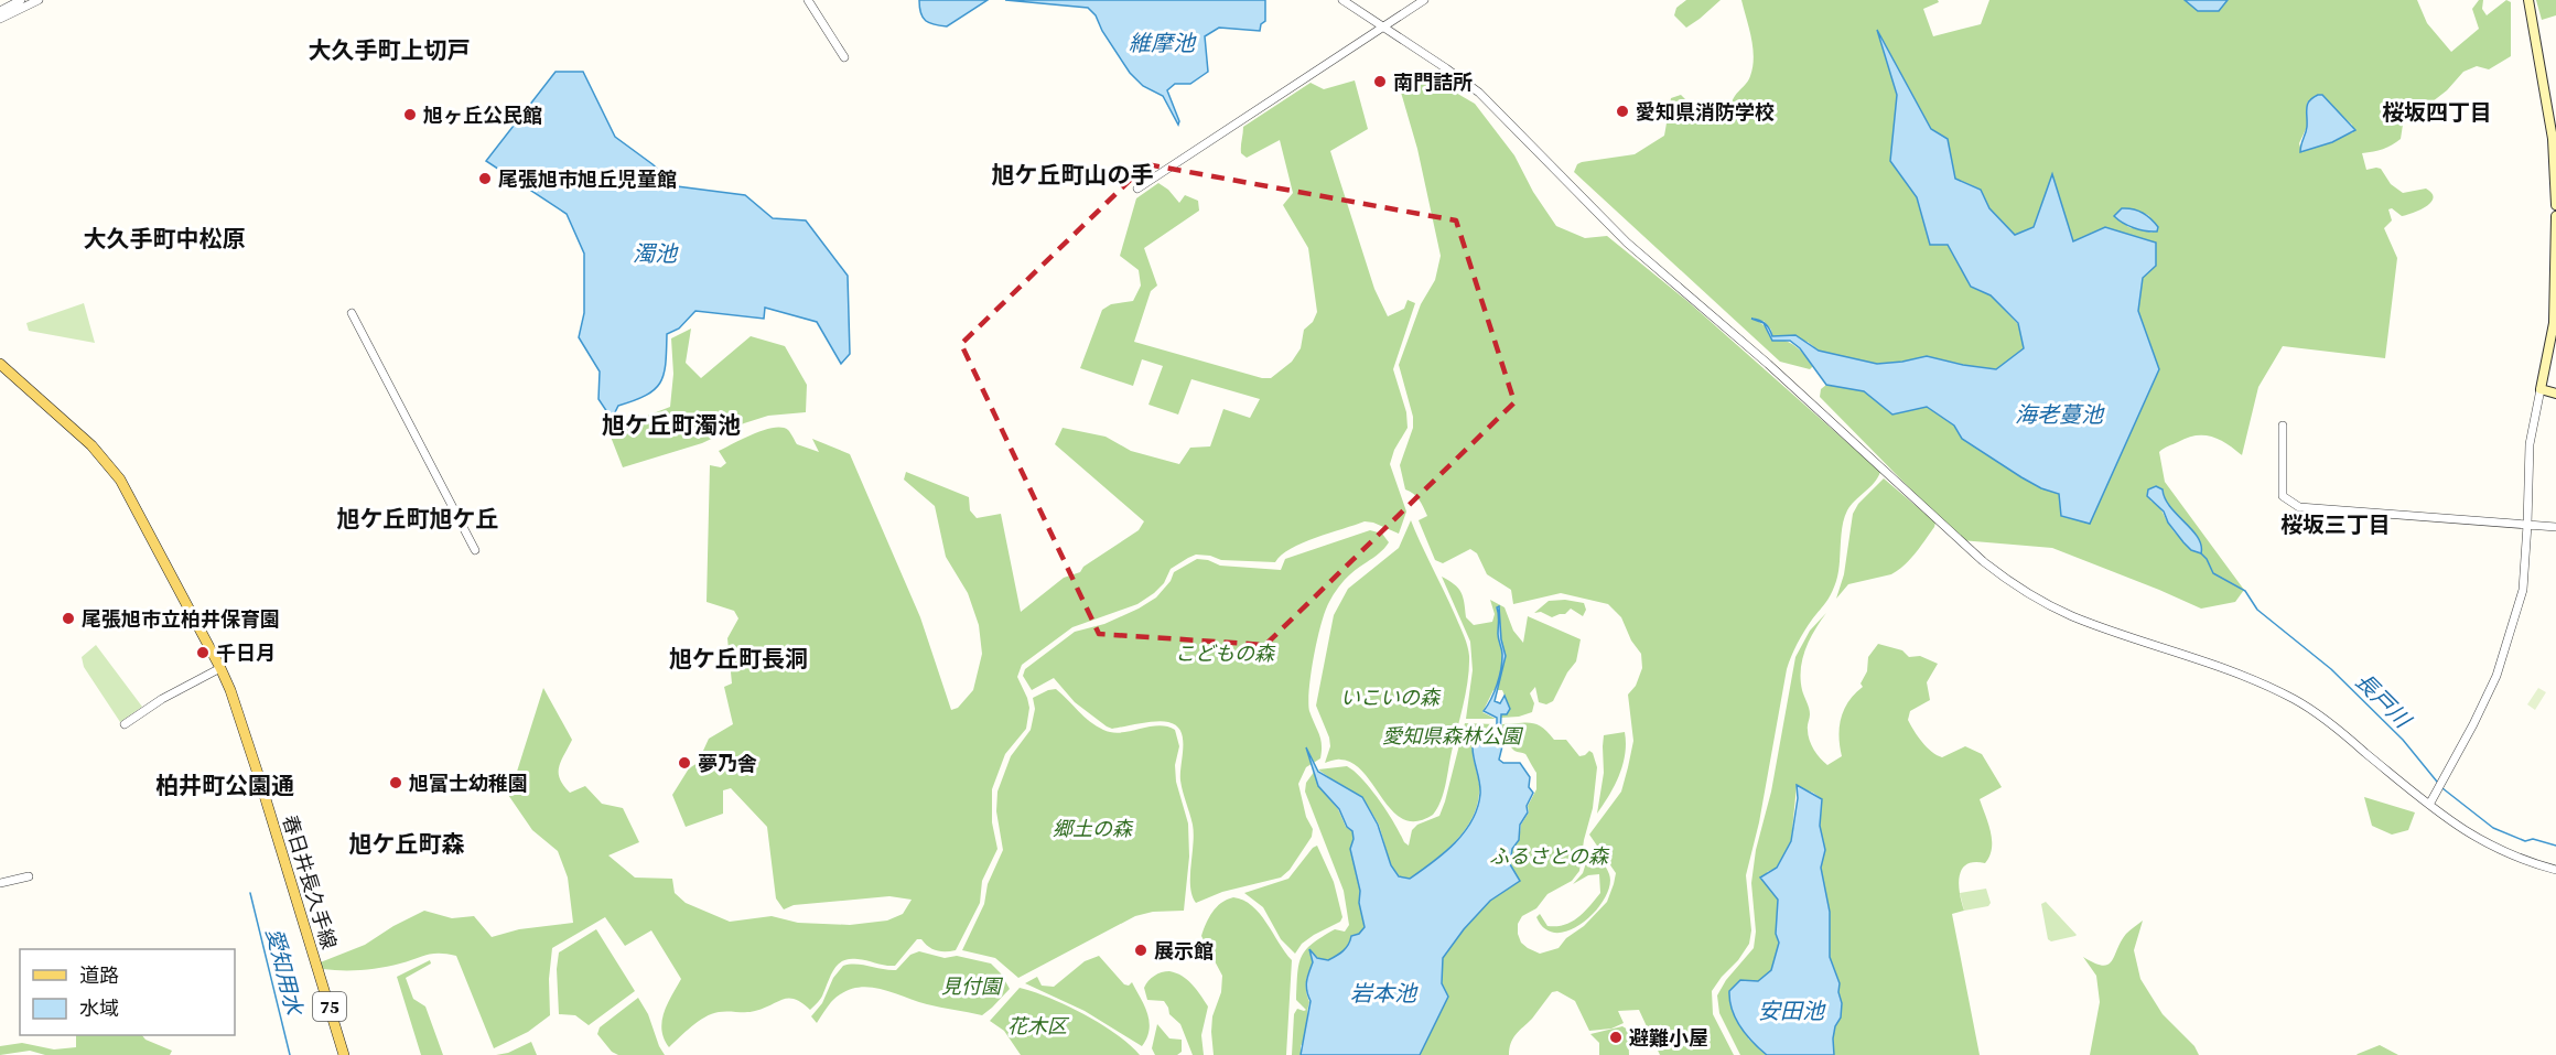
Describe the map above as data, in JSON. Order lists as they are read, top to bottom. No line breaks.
{"streets":{"main road":["春日井長久手線","75"]},"districts":["大久手町上切戸","桜坂四丁目","旭ケ丘町山の手","大久手町中松原","旭ケ丘町濁池","旭ケ丘町旭ケ丘","桜坂三丁目","旭ケ丘町長洞","柏井町公園通","旭ケ丘町森"],"water":["維摩池","濁池","海老蔓池","長戸川","愛知用水","岩本池","安田池"],"parks":["こどもの森","いこいの森","愛知県森林公園","郷土の森","ふるさとの森","見付園","花木区"],"places":["南門詰所","愛知県消防学校","旭ヶ丘公民館","尾張旭市旭丘児童館","尾張旭市立柏井保育園","千日月","夢乃舎","旭富士幼稚園","展示館","避難小屋"],"legend":["道路","水域"]}
